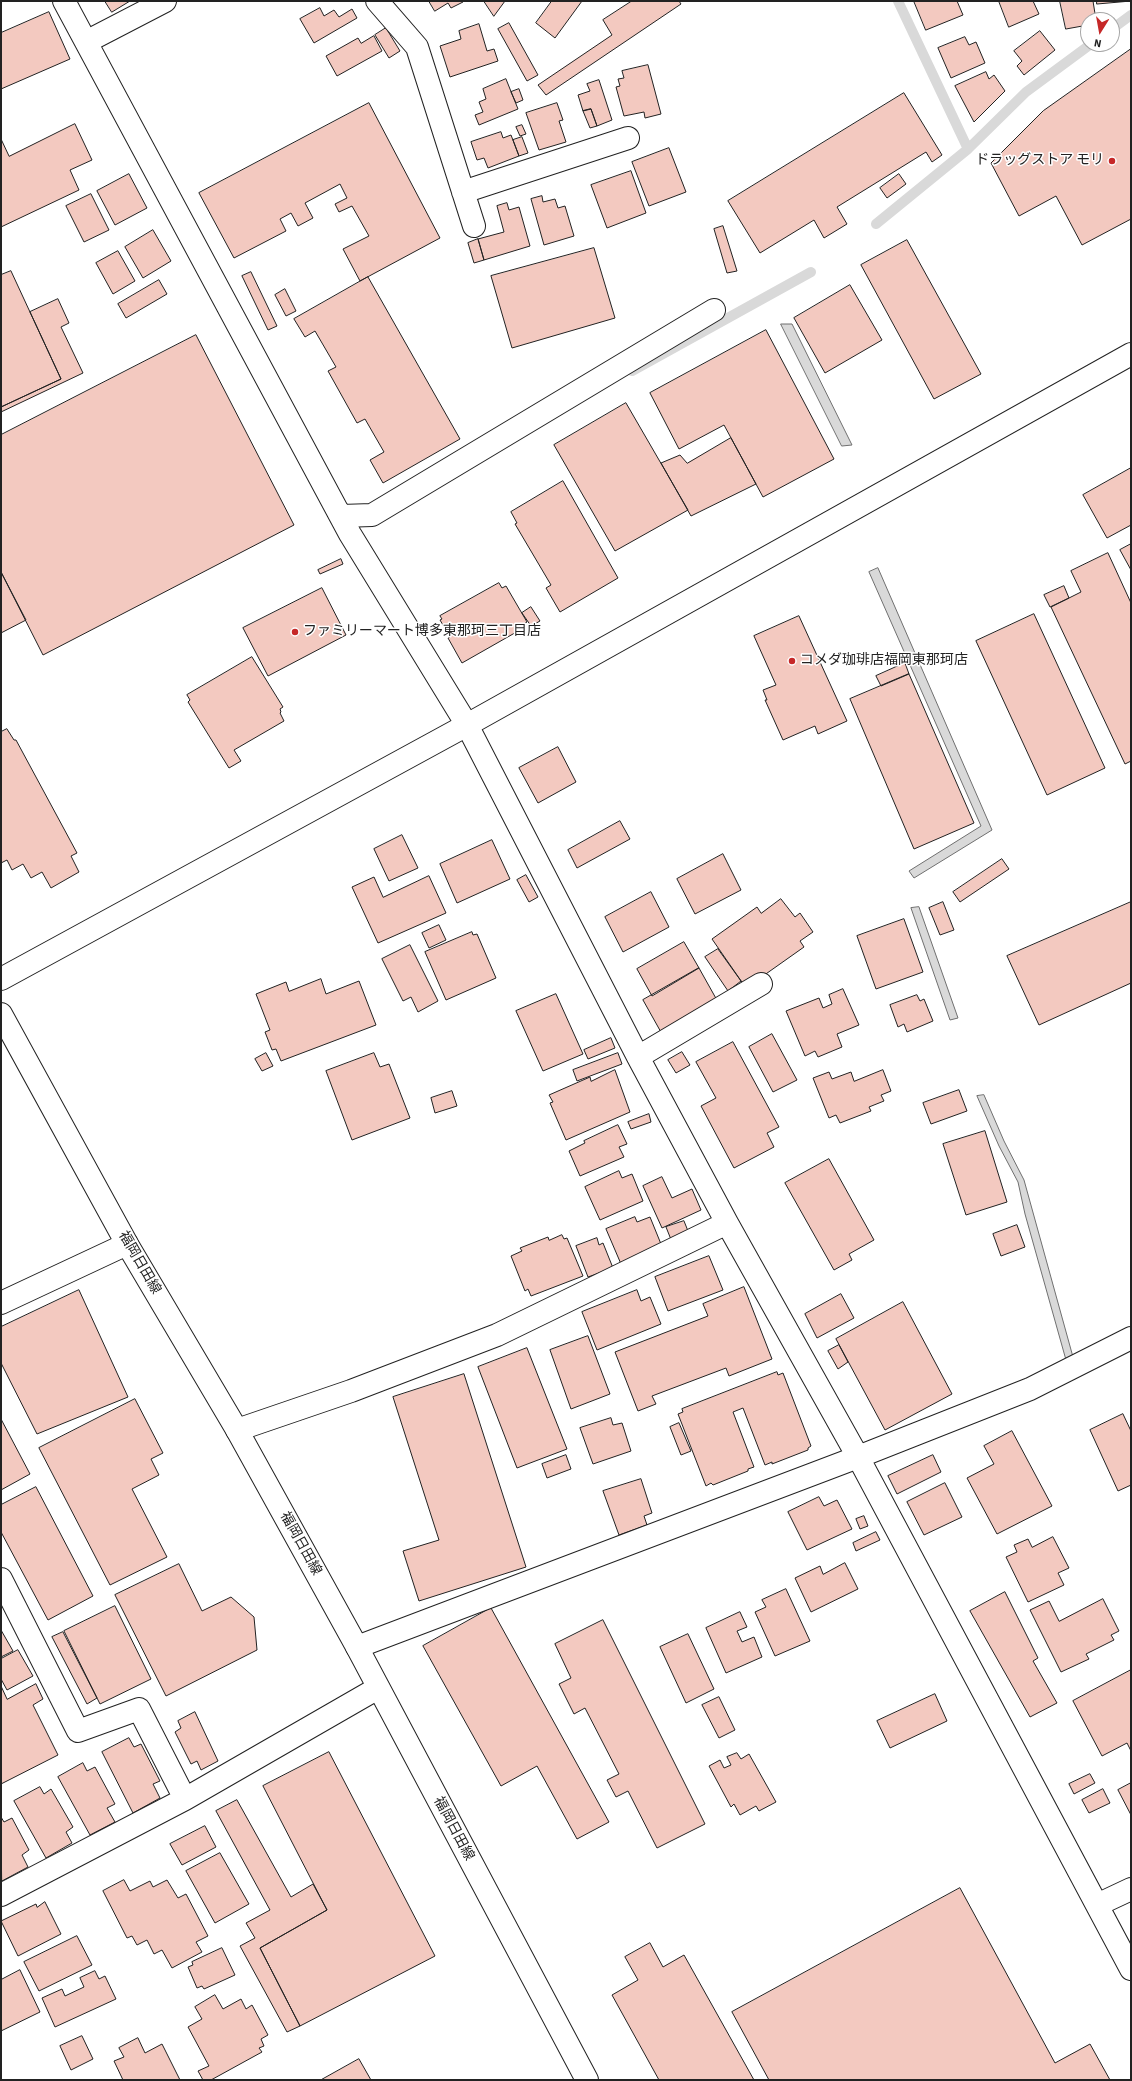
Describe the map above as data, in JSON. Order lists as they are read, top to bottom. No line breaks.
{"streets":{"street":["福岡日田線"]},"places":["ドラッグストア モリ","ファミリーマート博多東那珂三丁目店","コメダ珈琲店福岡東那珂店"],"north":"bottom"}
